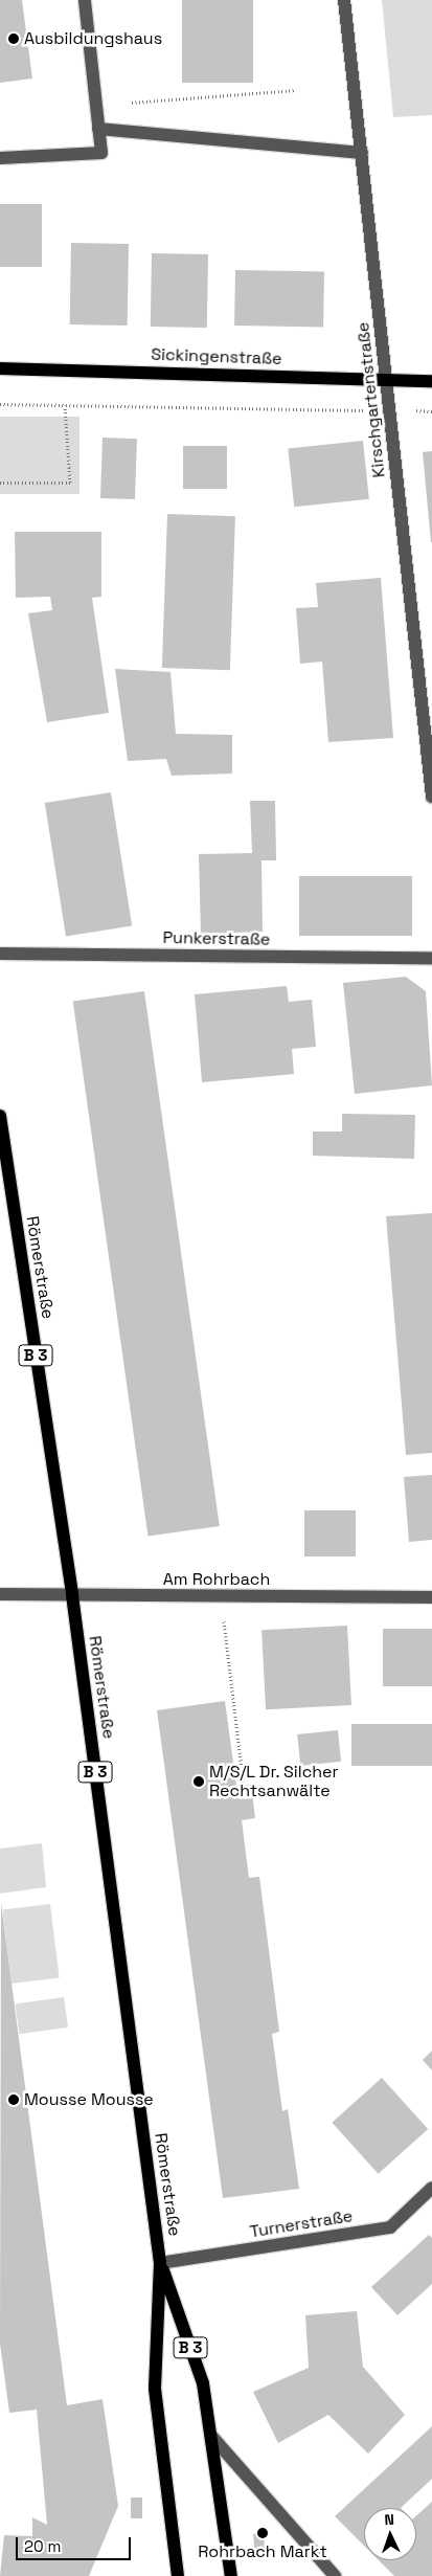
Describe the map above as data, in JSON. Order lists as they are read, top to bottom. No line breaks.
{"streets":{"main road":["Sickingenstraße","Römerstraße","B 3"],"street":["Kirschgartenstraße","Punkerstraße","Am Rohrbach","Turnerstraße"]},"crossings":[["Sickingenstraße","Kirschgartenstraße"],["Römerstraße","Am Rohrbach"],["Römerstraße","Turnerstraße"]],"places":["Ausbildungshaus","M/S/L Dr. Silcher Rechtsanwälte","Mousse Mousse","Rohrbach Markt"],"scale_bar":"20 m","north":"top"}
